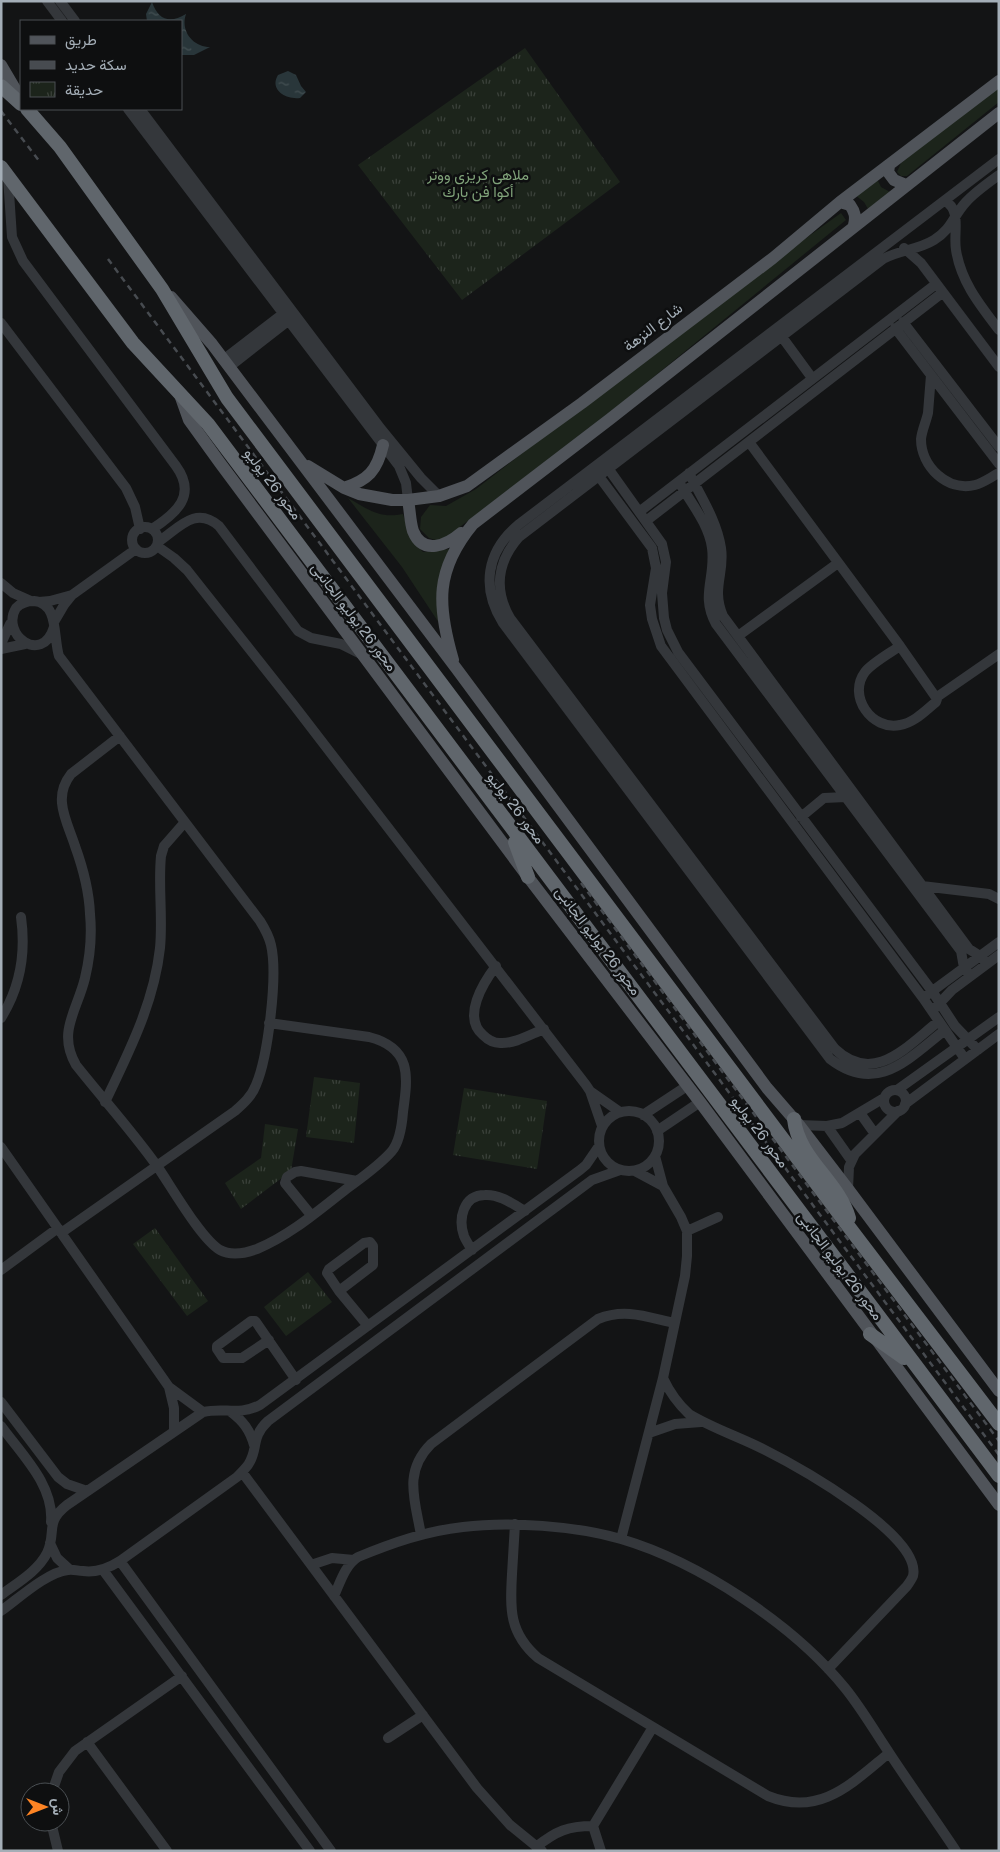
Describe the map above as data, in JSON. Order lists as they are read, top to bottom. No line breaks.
{"streets":{"highway":["محور 26 يوليو"],"main road":["شارع النزهة","محور 26 يوليو الجانبى"]},"crossings":[["محور 26 يوليو","محور 26 يوليو الجانبى"]],"parks":["ملاهى كريزى ووتر أكوا فن بارك"],"legend":["طريق","سكة حديد","حديقة"],"north":"right"}
